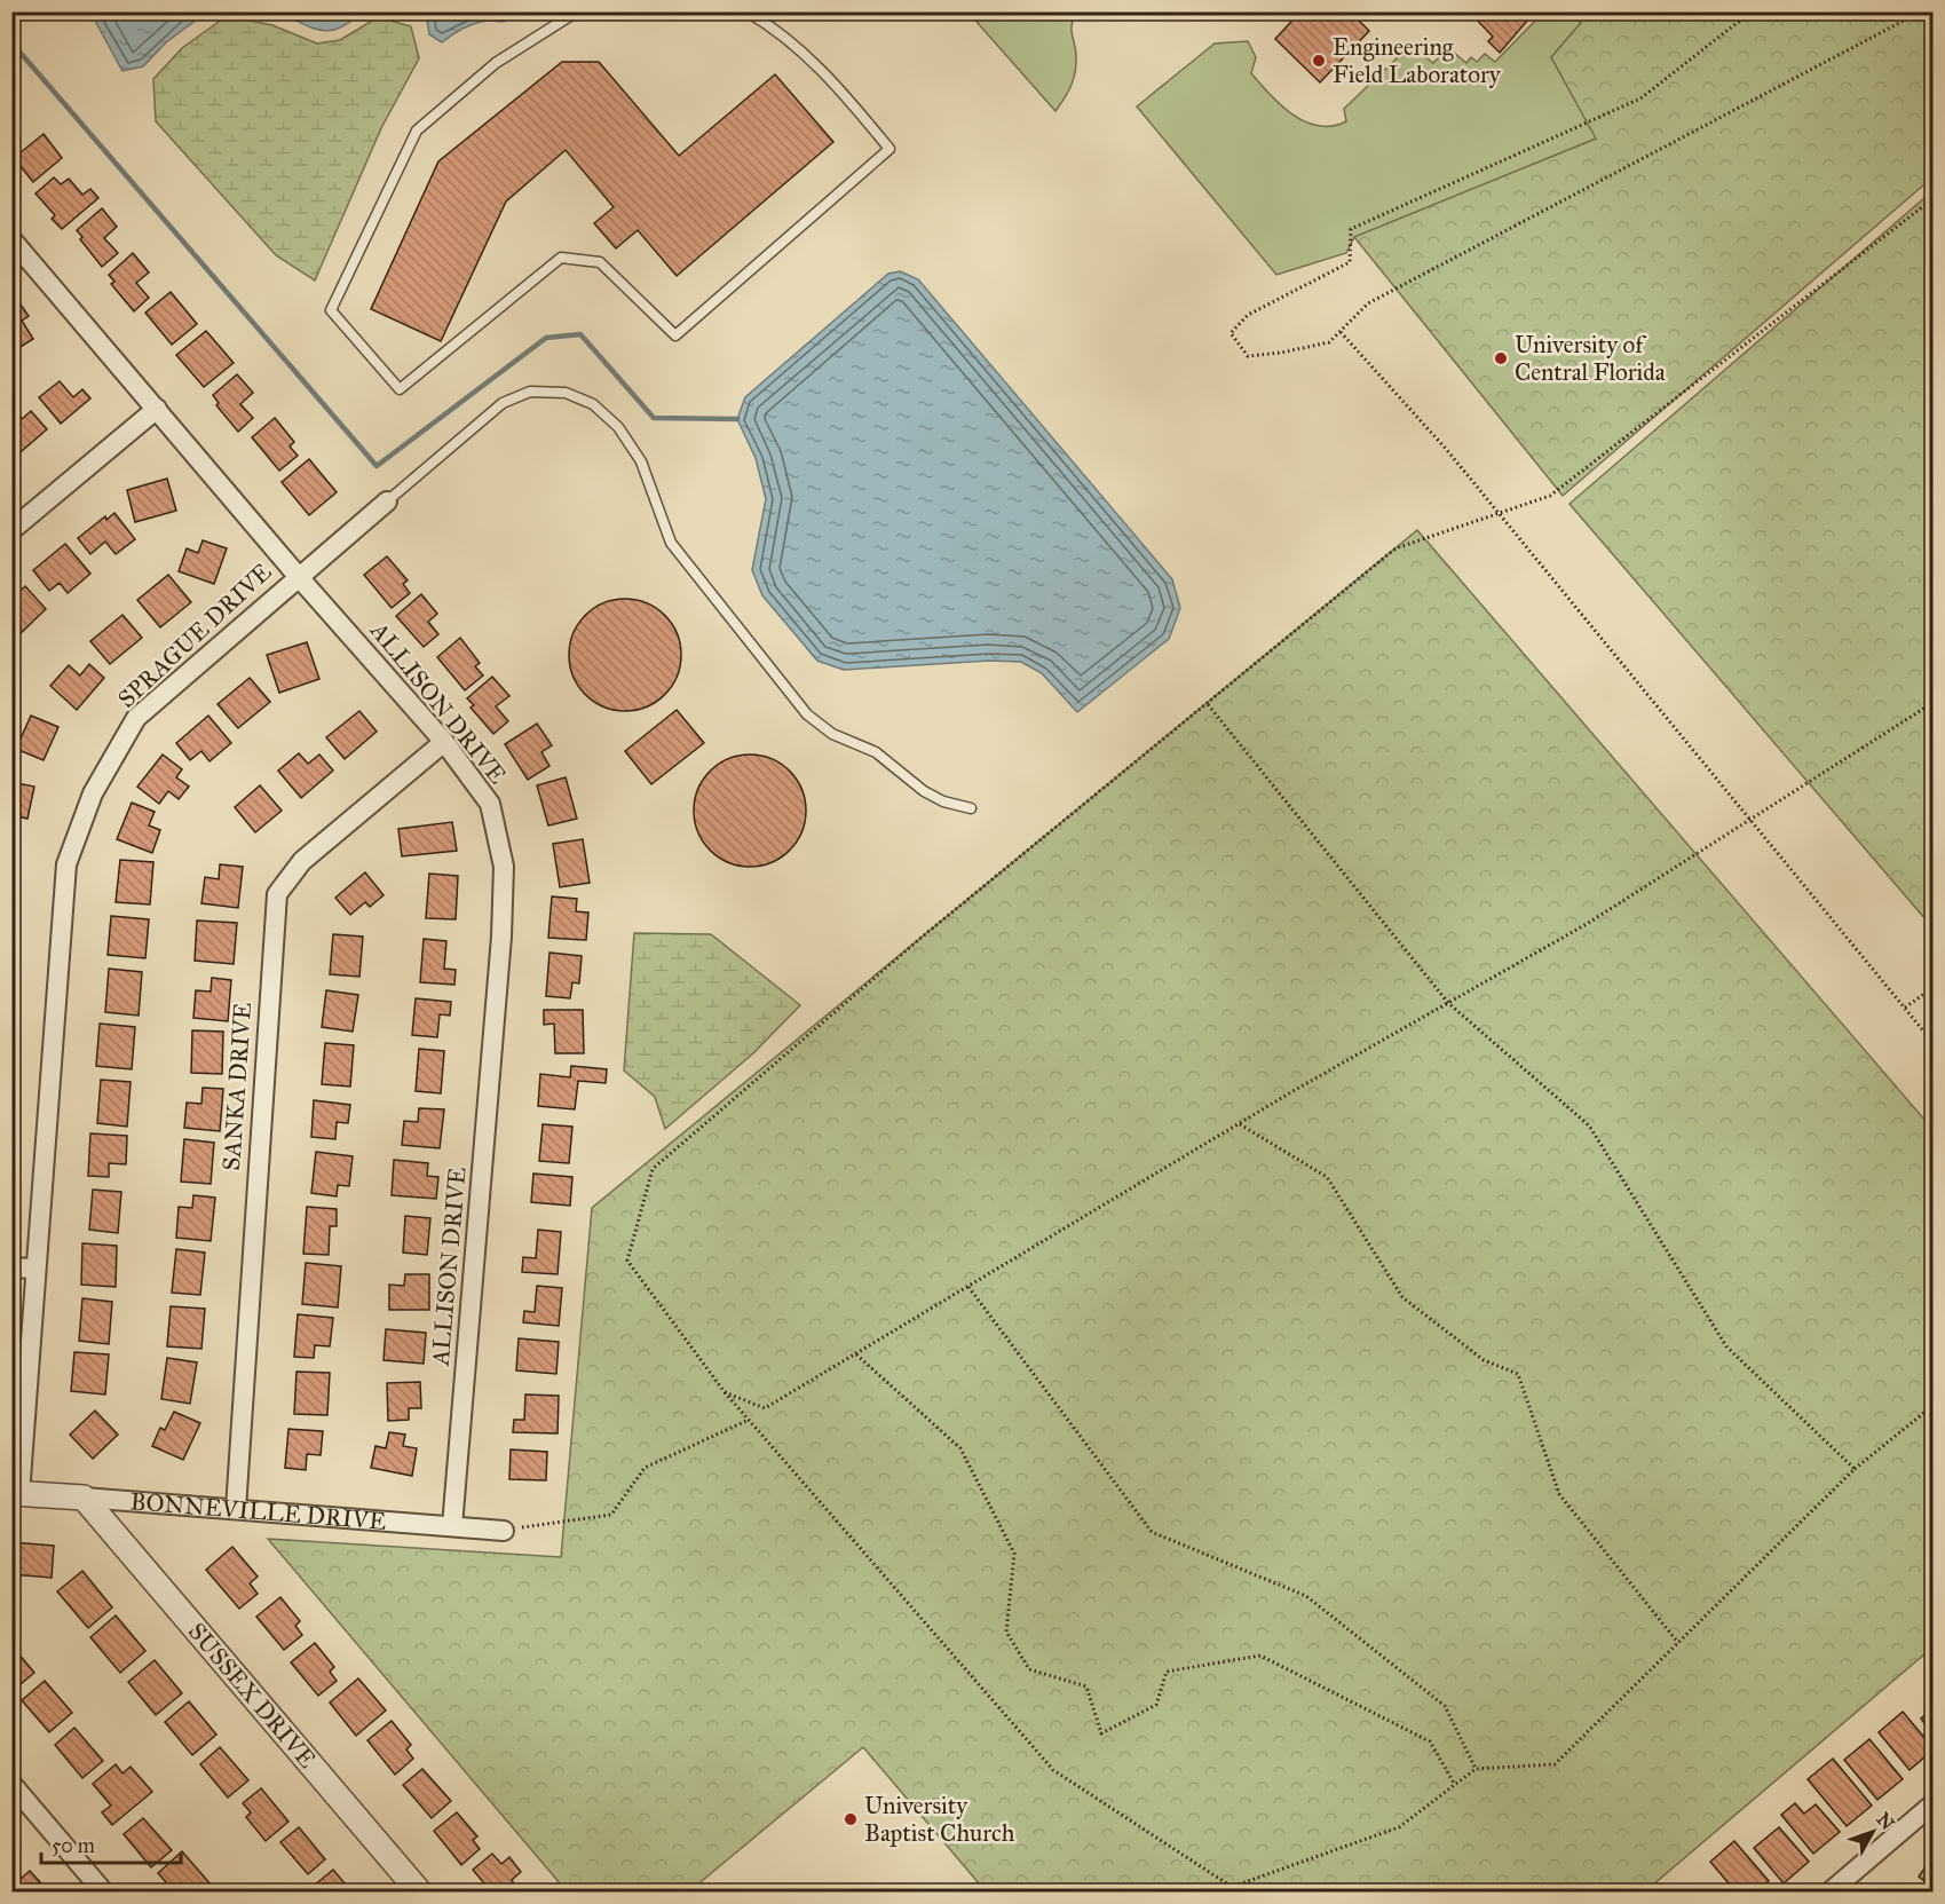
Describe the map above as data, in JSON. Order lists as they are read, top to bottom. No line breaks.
{"streets":{"street":["SPRAGUE DRIVE","ALLISON DRIVE","SANKA DRIVE","BONNEVILLE DRIVE","SUSSEX DRIVE"]},"crossings":[["SPRAGUE DRIVE","ALLISON DRIVE"],["SPRAGUE DRIVE","BONNEVILLE DRIVE"],["ALLISON DRIVE","SANKA DRIVE"],["ALLISON DRIVE","BONNEVILLE DRIVE"],["SANKA DRIVE","BONNEVILLE DRIVE"],["BONNEVILLE DRIVE","SUSSEX DRIVE"]],"places":["Engineering Field Laboratory","University of Central Florida","University Baptist Church"],"scale_bar":"50 m","north":"top right"}
